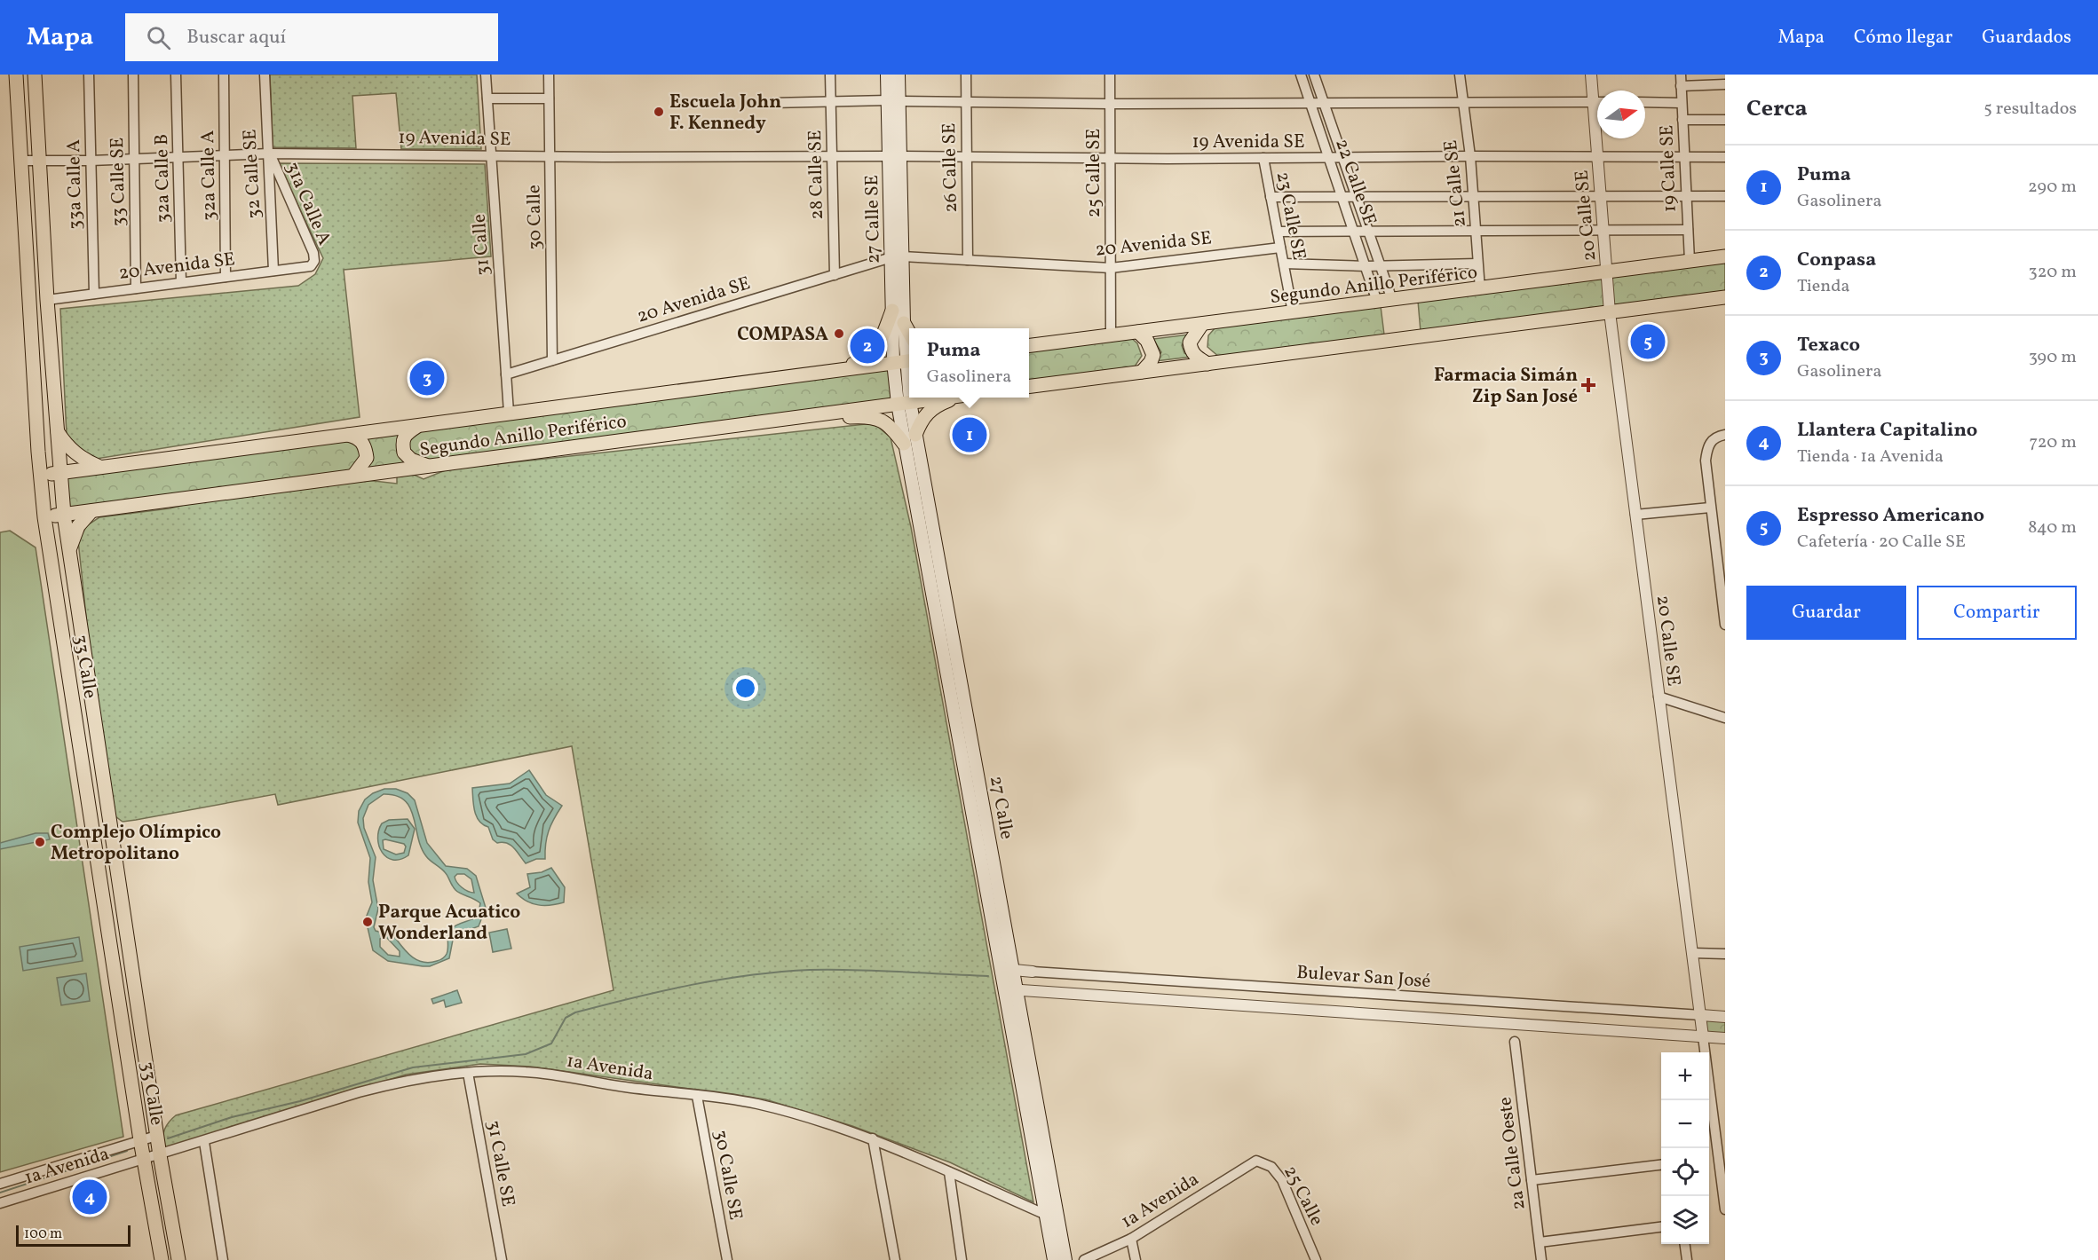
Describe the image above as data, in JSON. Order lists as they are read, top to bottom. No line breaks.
{"streets":{"main road":["27 Calle SE","Segundo Anillo Periférico","33 Calle","27 Calle"],"street":["19 Avenida SE","26 Calle SE","19 Calle SE","25 Calle SE","32 Calle SE","28 Calle SE","32a Calle A","32a Calle B","33 Calle SE","22 Calle SE","21 Calle SE","33a Calle A","31a Calle A","23 Calle SE","20 Calle SE","30 Calle","20 Avenida SE","31 Calle","Bulevar San José","1a Avenida","2a Calle Oeste","31 Calle SE","30 Calle SE","25 Calle"]},"crossings":[["19 Avenida SE","26 Calle SE"],["19 Avenida SE","19 Calle SE"],["19 Avenida SE","25 Calle SE"],["19 Avenida SE","32 Calle SE"],["19 Avenida SE","28 Calle SE"],["19 Avenida SE","32a Calle A"],["19 Avenida SE","32a Calle B"],["19 Avenida SE","33 Calle SE"],["19 Avenida SE","22 Calle SE"],["19 Avenida SE","21 Calle SE"],["19 Avenida SE","33a Calle A"],["19 Avenida SE","31a Calle A"],["19 Avenida SE","23 Calle SE"],["19 Avenida SE","20 Calle SE"],["19 Avenida SE","30 Calle"],["19 Avenida SE","27 Calle SE"],["19 Avenida SE","31 Calle"],["19 Avenida SE","33 Calle"],["26 Calle SE","20 Avenida SE"],["19 Calle SE","Segundo Anillo Periférico"],["25 Calle SE","20 Avenida SE"],["25 Calle SE","Segundo Anillo Periférico"],["32 Calle SE","31a Calle A"],["32 Calle SE","20 Avenida SE"],["28 Calle SE","20 Avenida SE"],["32a Calle A","20 Avenida SE"],["32a Calle B","20 Avenida SE"],["33 Calle SE","20 Avenida SE"],["22 Calle SE","Segundo Anillo Periférico"],["21 Calle SE","Segundo Anillo Periférico"],["33a Calle A","20 Avenida SE"],["31a Calle A","20 Avenida SE"],["23 Calle SE","20 Avenida SE"],["23 Calle SE","Segundo Anillo Periférico"],["20 Calle SE","Segundo Anillo Periférico"],["20 Calle SE","Bulevar San José"],["30 Calle","20 Avenida SE"],["27 Calle SE","20 Avenida SE"],["27 Calle SE","Segundo Anillo Periférico"],["27 Calle SE","27 Calle"],["20 Avenida SE","31 Calle"],["20 Avenida SE","33 Calle"],["31 Calle","Segundo Anillo Periférico"],["Segundo Anillo Periférico","33 Calle"],["Segundo Anillo Periférico","27 Calle"],["33 Calle","1a Avenida"],["27 Calle","Bulevar San José"],["27 Calle","1a Avenida"],["1a Avenida","31 Calle SE"],["1a Avenida","30 Calle SE"],["1a Avenida","25 Calle"]],"places":{"other":["Escuela John F. Kennedy","COMPASA","Complejo Olímpico Metropolitano","Parque Acuatico Wonderland"],"health":["Farmacia Simán Zip San José"]},"scale_bar":"100 m","north":"right","page":{"header":"Mapa","search":"Buscar aquí","nav":["Mapa","Cómo llegar","Guardados"],"heading":["Cerca","5 resultados"],"list":[{"mark":"1","name":"Puma","note":"Gasolinera","value":"290 m"},{"mark":"2","name":"Conpasa","note":"Tienda","value":"320 m"},{"mark":"3","name":"Texaco","note":"Gasolinera","value":"390 m"},{"mark":"4","name":"Llantera Capitalino","note":"Tienda · 1a Avenida","value":"720 m"},{"mark":"5","name":"Espresso Americano","note":"Cafetería · 20 Calle SE","value":"840 m"}],"pins":["5","2","3","1","4"],"popup":["Puma","Gasolinera"],"buttons":["Guardar","Compartir"],"map_buttons":["+","−"],"scale":"100 m"}}
